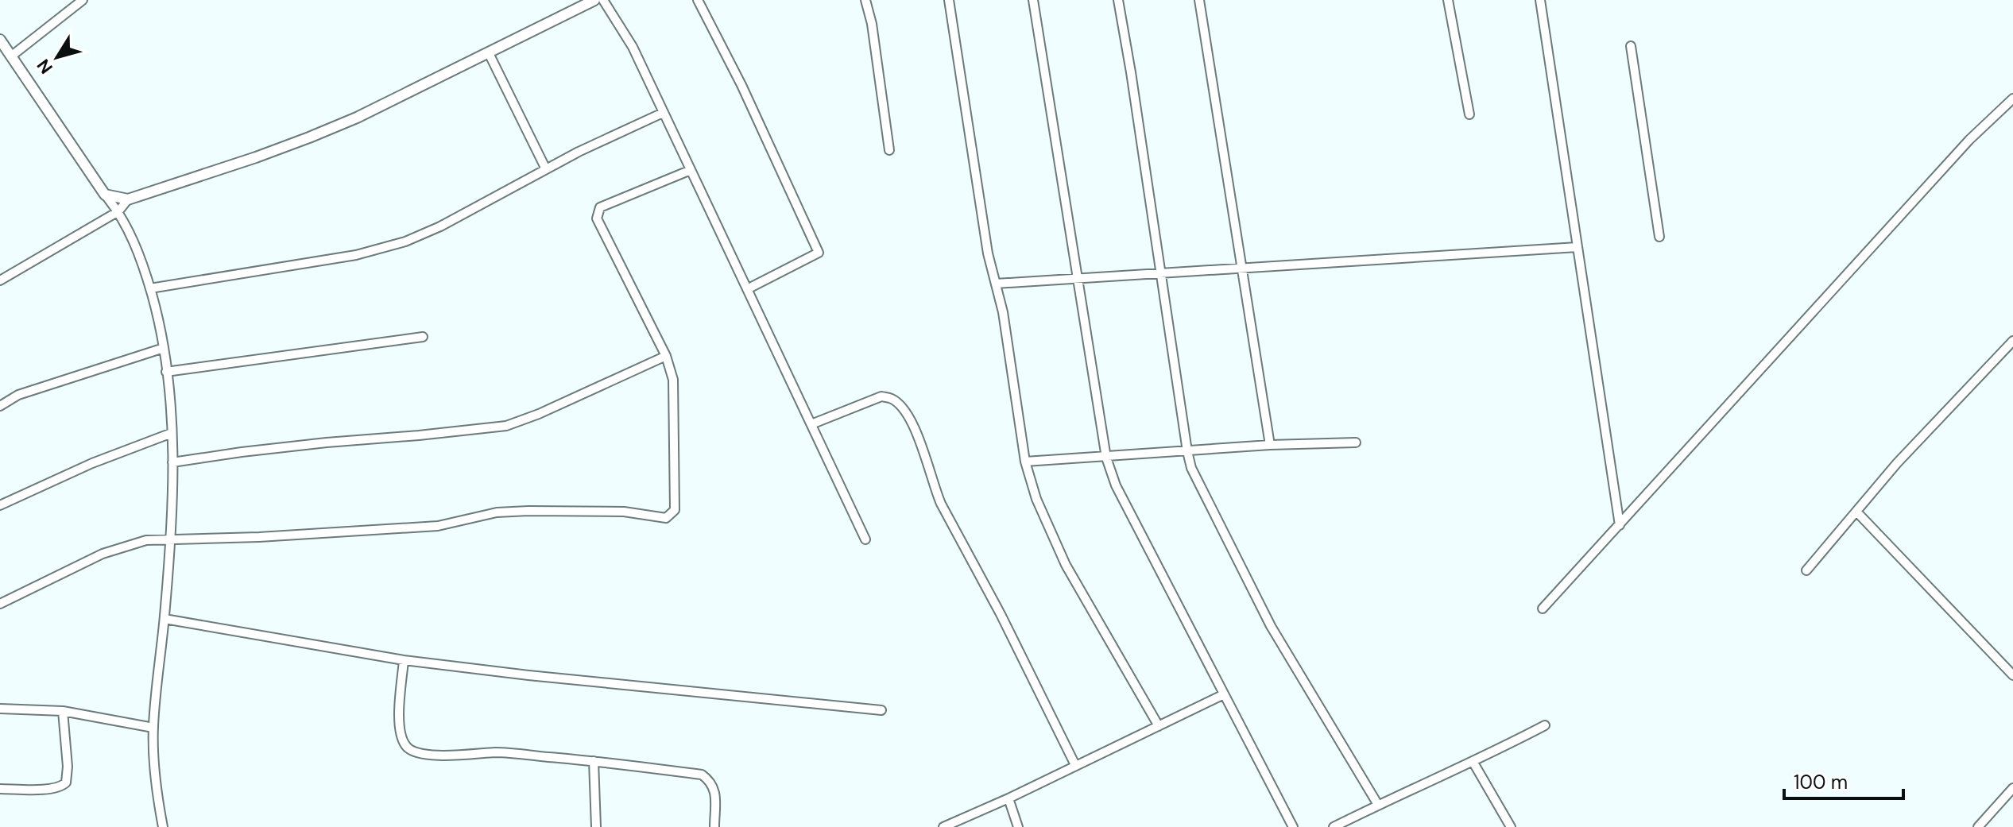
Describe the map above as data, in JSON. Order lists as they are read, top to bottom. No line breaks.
{"scale_bar":"100 m","north":"bottom left"}
